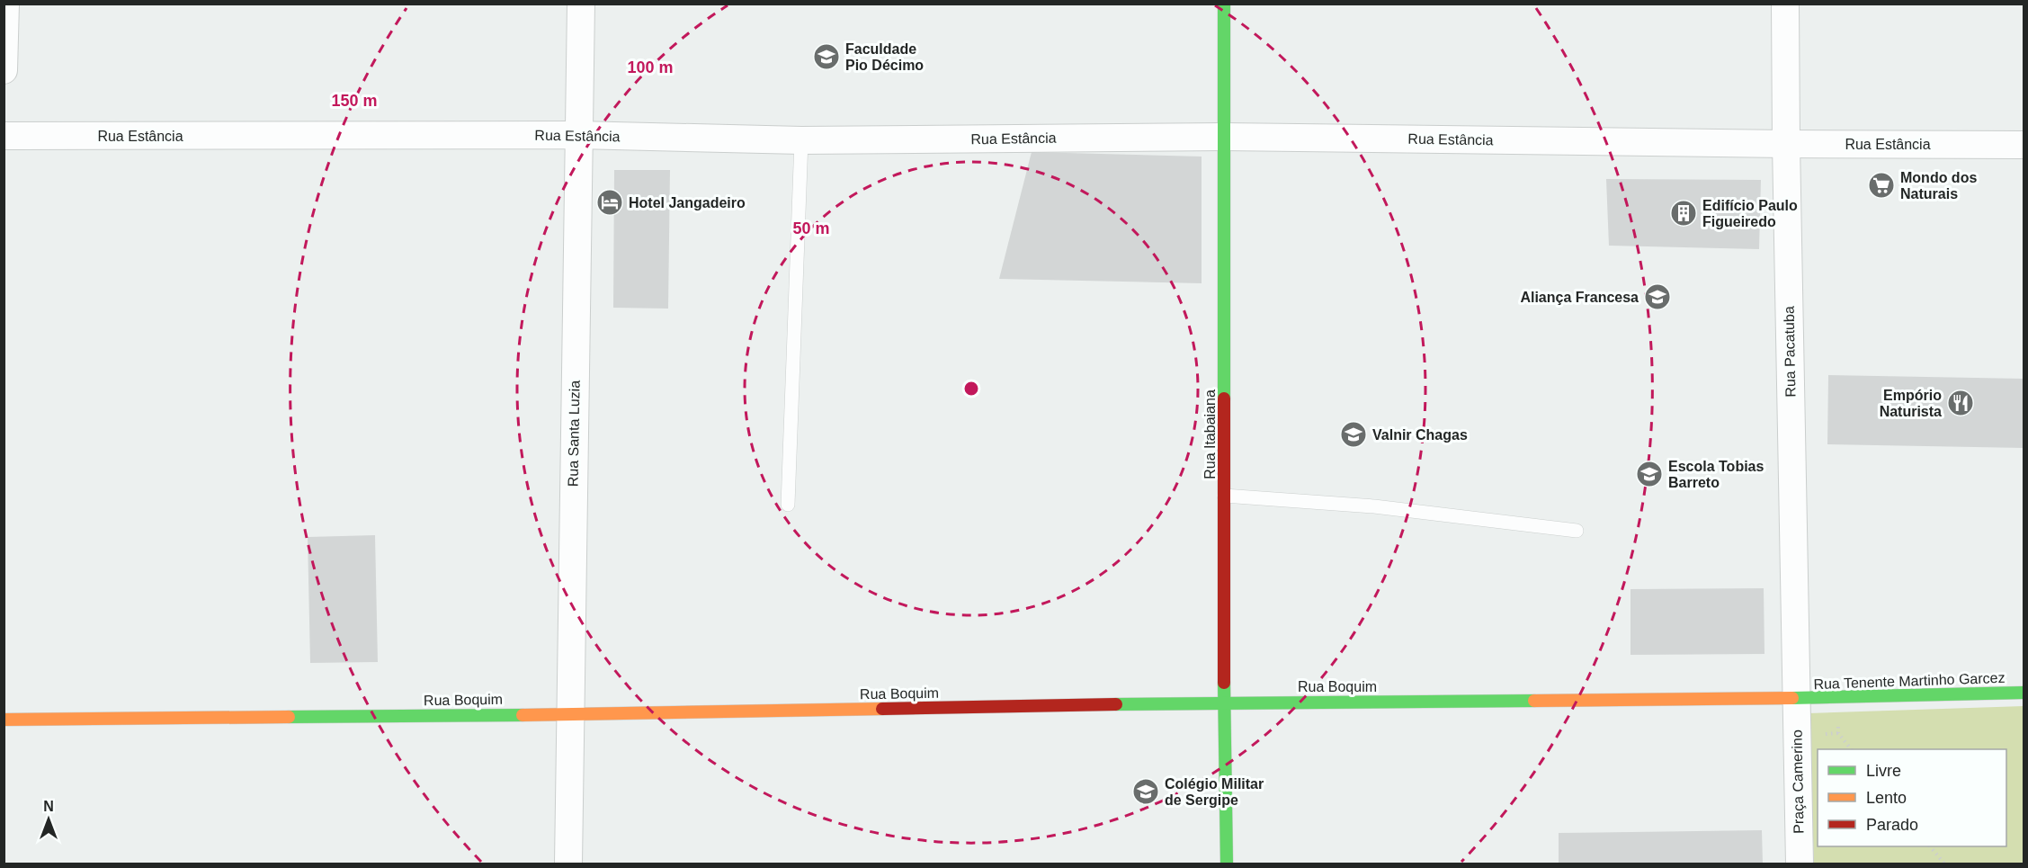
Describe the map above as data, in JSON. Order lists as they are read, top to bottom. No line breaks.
{"streets":{"street":["Rua Estância","Rua Pacatuba","Rua Santa Luzia","Rua Itabaiana","Rua Tenente Martinho Garcez","Rua Boquim","Praça Camerino"]},"crossings":[["Rua Estância","Rua Pacatuba"],["Rua Estância","Rua Santa Luzia"],["Rua Estância","Rua Itabaiana"],["Rua Pacatuba","Rua Tenente Martinho Garcez"],["Rua Pacatuba","Rua Boquim"],["Rua Pacatuba","Praça Camerino"],["Rua Santa Luzia","Rua Boquim"],["Rua Itabaiana","Rua Boquim"],["Rua Tenente Martinho Garcez","Rua Boquim"],["Rua Tenente Martinho Garcez","Praça Camerino"],["Rua Boquim","Praça Camerino"]],"places":{"school or university":["Faculdade Pio Décimo","Aliança Francesa","Valnir Chagas","Escola Tobias Barreto","Colégio Militar de Sergipe"],"supermarket":["Mondo dos Naturais"],"hotel":["Hotel Jangadeiro"],"building":["Edifício Paulo Figueiredo"],"restaurant":["Empório Naturista"]},"legend":["Livre","Lento","Parado"],"north":"top","rings":["100 m","150 m","50 m"]}
